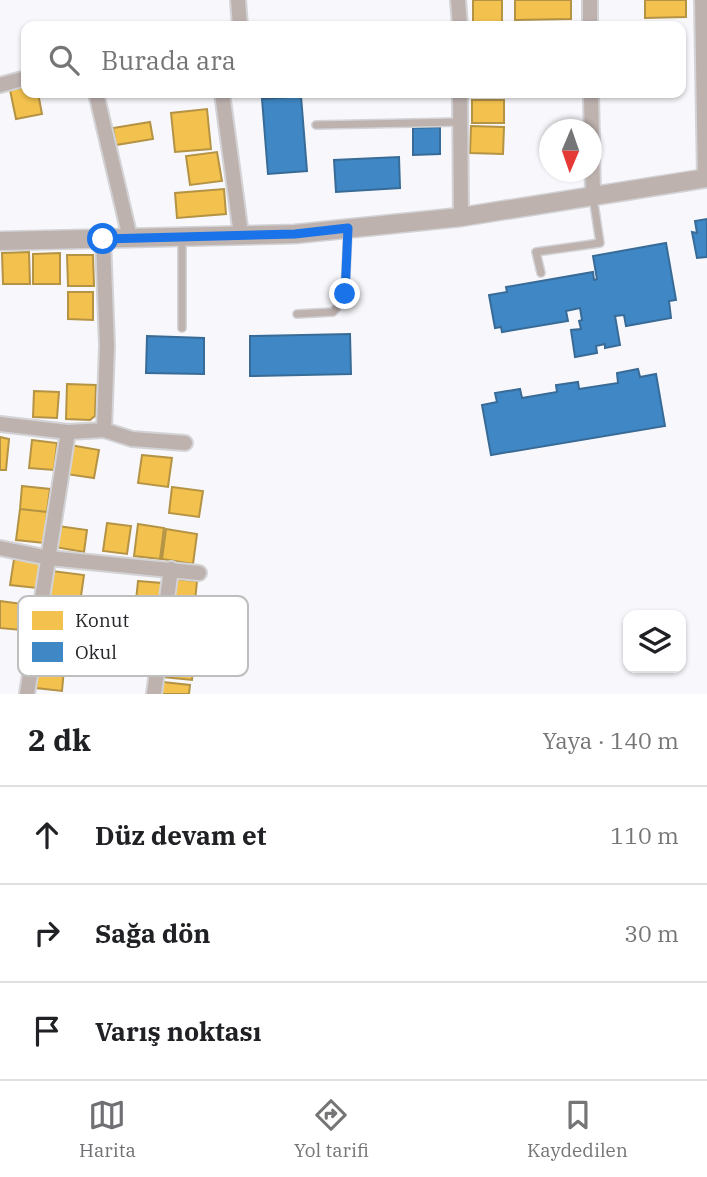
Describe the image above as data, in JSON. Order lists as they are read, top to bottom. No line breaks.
{"legend":["Konut","Okul"],"north":"bottom","page":{"search":"Burada ara","heading":["2 dk","Yaya · 140 m"],"list":[["Düz devam et","110 m"],["Sağa dön","30 m"],"Varış noktası"],"nav":["Harita","Yol tarifi","Kaydedilen"]}}
